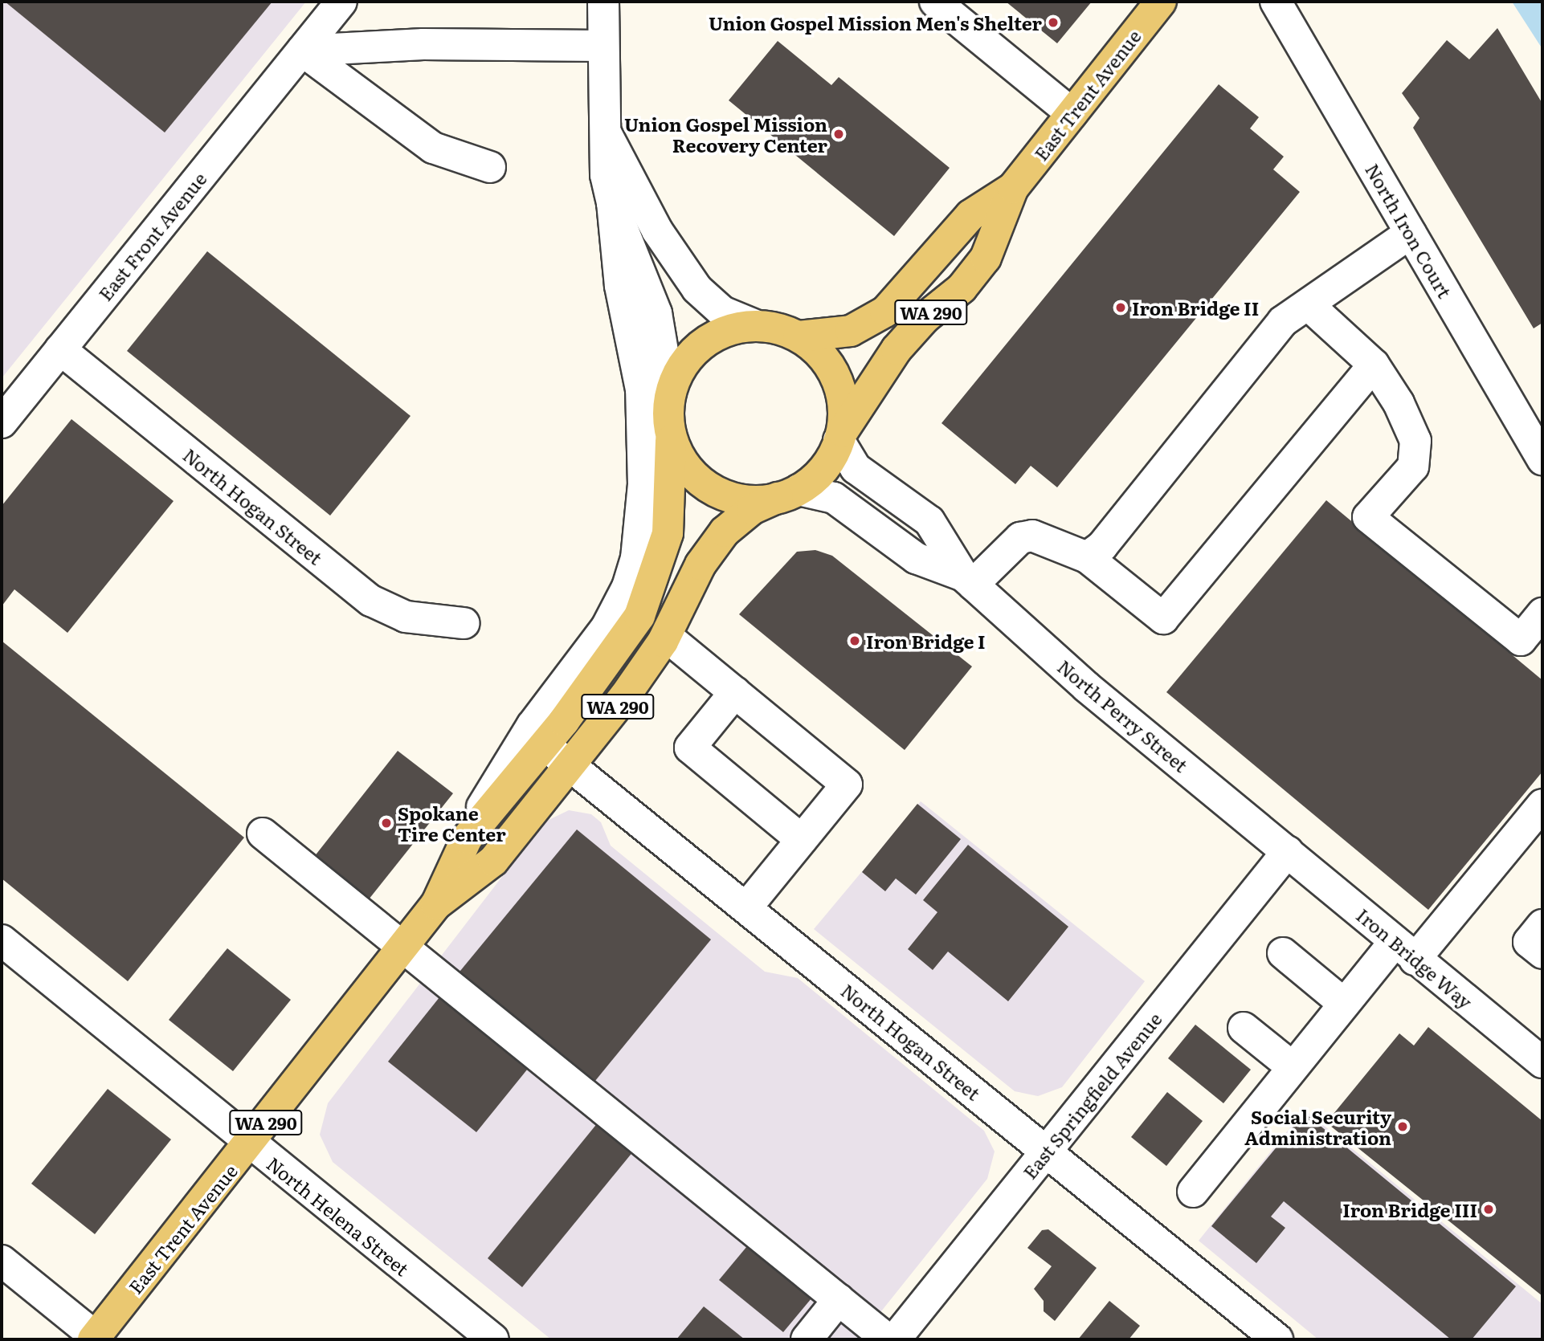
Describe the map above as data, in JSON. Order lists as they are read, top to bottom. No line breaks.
{"streets":{"main road":["East Trent Avenue","WA 290"],"street":["North Iron Court","East Front Avenue","North Hogan Street","North Perry Street","Iron Bridge Way","East Springfield Avenue","North Helena Street"]},"crossings":[["East Trent Avenue","WA 290"],["East Trent Avenue","North Hogan Street"],["East Trent Avenue","North Perry Street"],["East Trent Avenue","North Helena Street"],["East Front Avenue","North Hogan Street"],["WA 290","North Perry Street"],["North Hogan Street","East Springfield Avenue"],["North Perry Street","Iron Bridge Way"],["North Perry Street","East Springfield Avenue"],["Iron Bridge Way","East Springfield Avenue"]],"places":["Union Gospel Mission Men's Shelter","Union Gospel Mission Recovery Center","Iron Bridge II","Iron Bridge I","Spokane Tire Center","Social Security Administration","Iron Bridge III"]}
